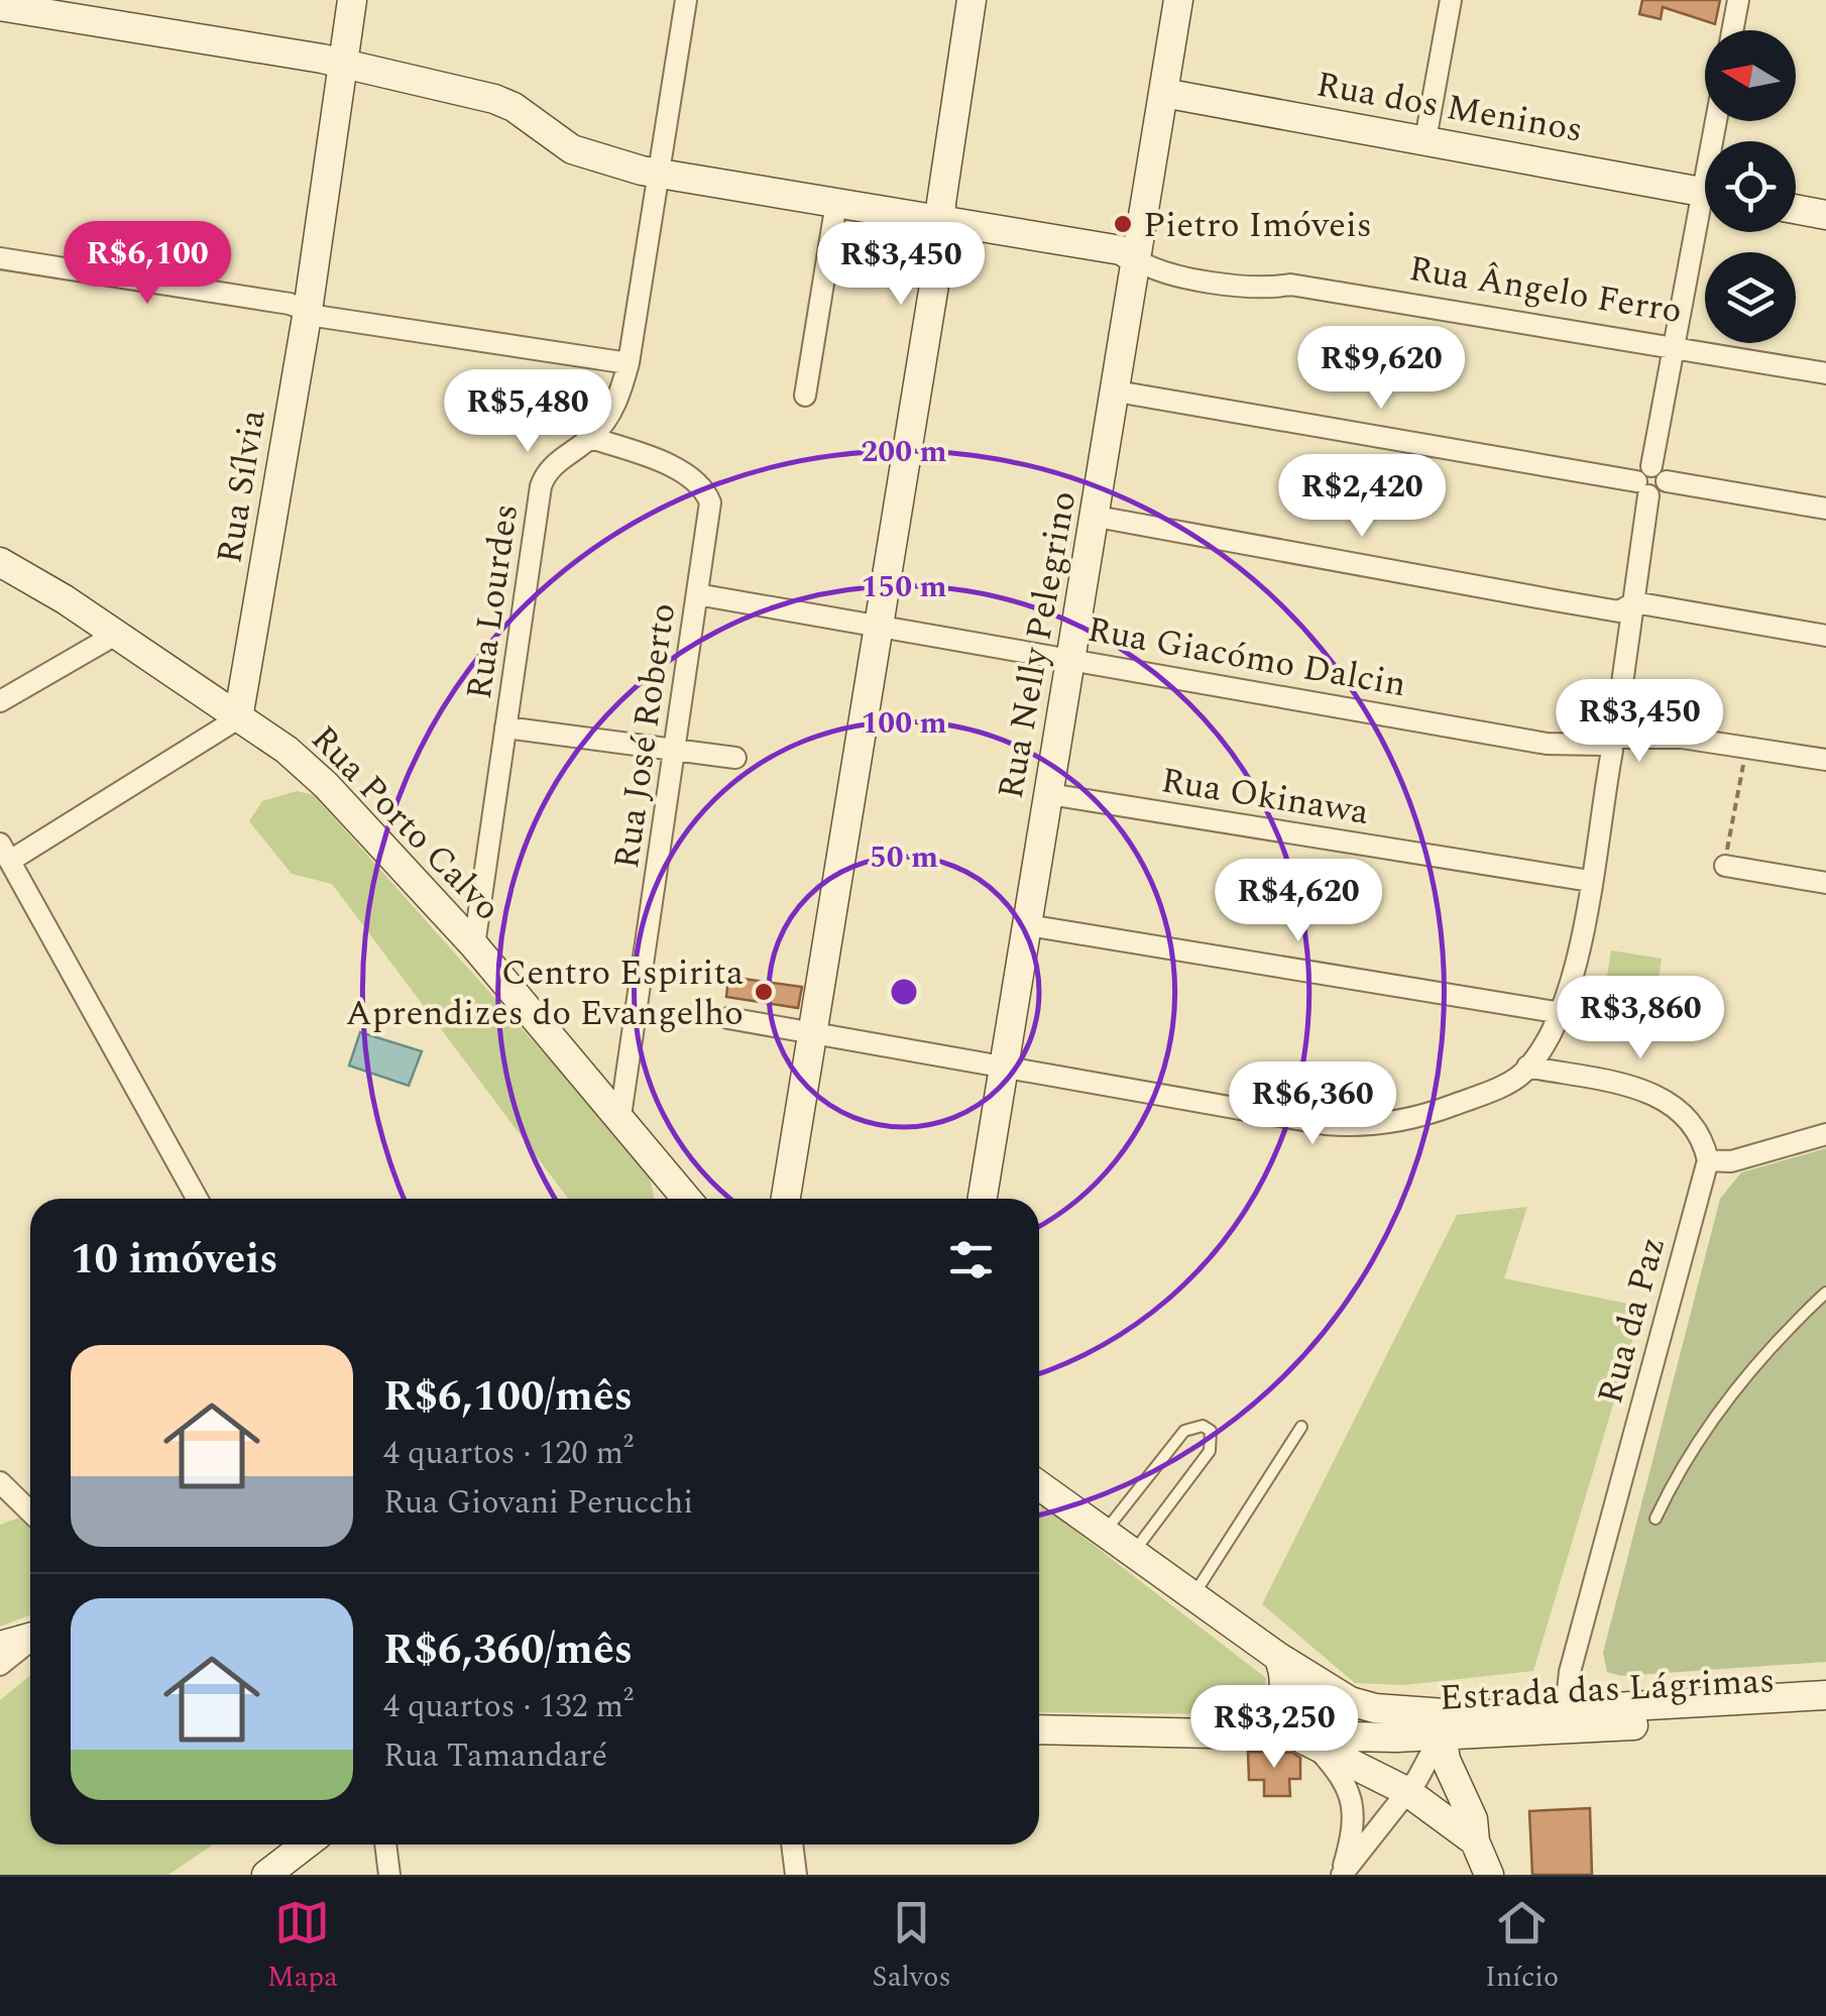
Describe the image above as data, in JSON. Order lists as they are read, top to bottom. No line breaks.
{"streets":{"main road":["Rua dos Meninos","Rua Ângelo Ferro","Rua Sílvia","Rua Nelly Pelegrino","Rua Porto Calvo","Estrada das Lágrimas"],"street":["Rua Lourdes","Rua Giacómo Dalcin","Rua José Roberto","Rua Okinawa","Rua da Paz"]},"crossings":[["Rua dos Meninos","Rua Nelly Pelegrino"],["Rua Ângelo Ferro","Rua Sílvia"],["Rua Ângelo Ferro","Rua Lourdes"],["Rua Ângelo Ferro","Rua Nelly Pelegrino"],["Rua Sílvia","Rua Porto Calvo"],["Rua Lourdes","Rua José Roberto"],["Rua Lourdes","Rua Porto Calvo"],["Rua Nelly Pelegrino","Rua Giacómo Dalcin"],["Rua Nelly Pelegrino","Rua Okinawa"],["Rua Giacómo Dalcin","Rua José Roberto"],["Rua José Roberto","Rua Porto Calvo"],["Rua da Paz","Estrada das Lágrimas"]],"places":["Pietro Imóveis","Centro Espirita Aprendizes do Evangelho"],"north":"left","page":{"price":["R$6,100","R$3,450","R$9,620","R$5,480","R$2,420","R$3,450","R$4,620","R$3,860","R$6,360","R$3,250"],"heading":"10 imóveis","list":[{"name":"R$6,100/mês","note":"4 quartos · 120 m² · Rua Giovani Perucchi"},{"name":"R$6,360/mês","note":"4 quartos · 132 m² · Rua Tamandaré"}],"tabs":["Mapa","Salvos","Início"]},"rings":["200 m","150 m","100 m","50 m"]}
